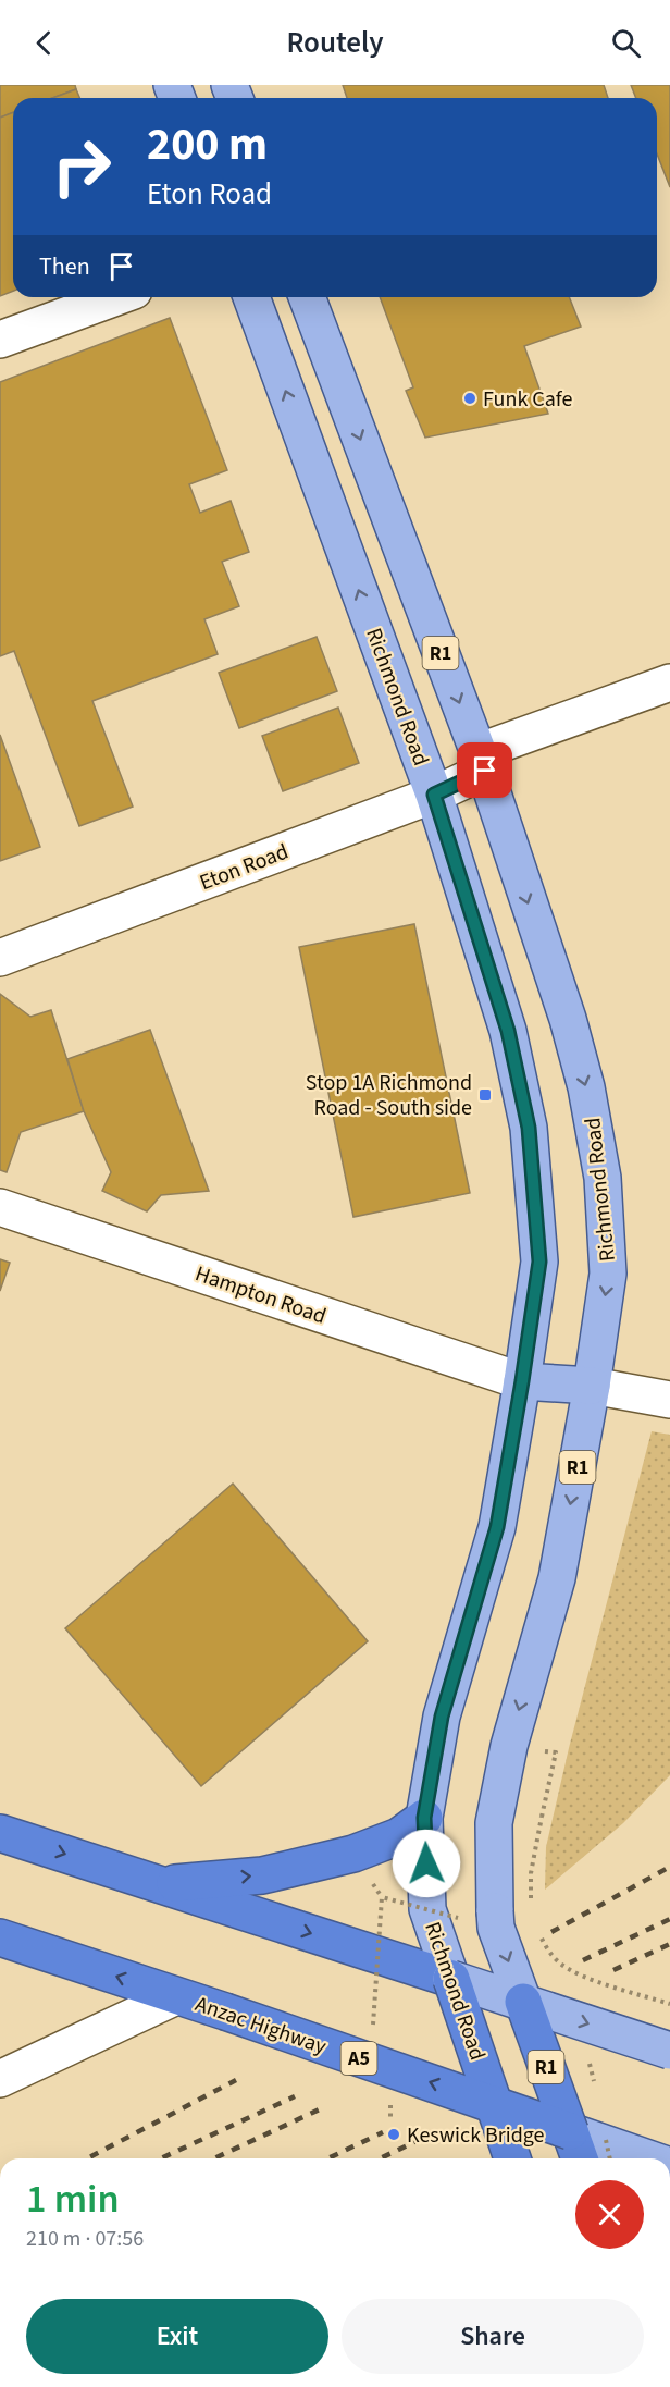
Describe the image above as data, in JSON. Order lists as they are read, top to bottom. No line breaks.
{"streets":{"highway":["R1","Richmond Road","Anzac Highway","A5"],"street":["Eton Road","Hampton Road"]},"crossings":[["R1","Richmond Road"],["R1","Anzac Highway"],["Richmond Road","Eton Road"],["Richmond Road","Hampton Road"],["Richmond Road","Anzac Highway"]],"places":{"other":["Funk Cafe","Keswick Bridge"],"transit":["Stop 1A Richmond Road - South side"]},"page":{"header":"Routely","turn":["200 m","Eton Road"],"then":"Then","heading":["1 min","210 m · 07:56"],"buttons":["Exit","Share"]}}
